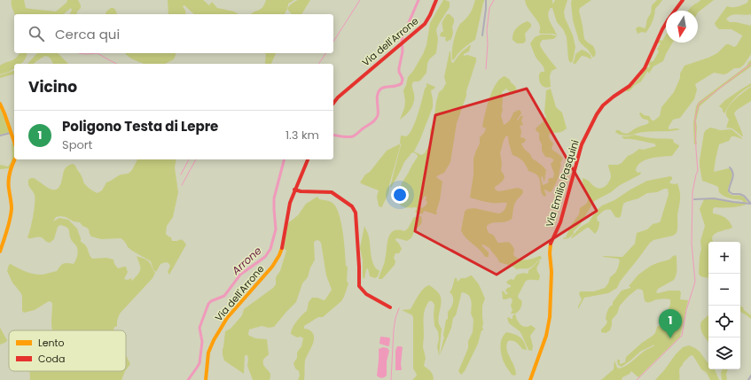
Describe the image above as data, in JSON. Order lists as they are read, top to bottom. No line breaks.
{"streets":{"street":["Via dell'Arrone","Via Emilio Pasquini"]},"water":["Arrone"],"legend":["Lento","Coda"],"north":"bottom","page":{"search":"Cerca qui","heading":"Vicino","list":[{"mark":"1","name":"Poligono Testa di Lepre","note":"Sport","value":"1.3 km"}],"map_buttons":["+","−"],"pins":"1"}}
